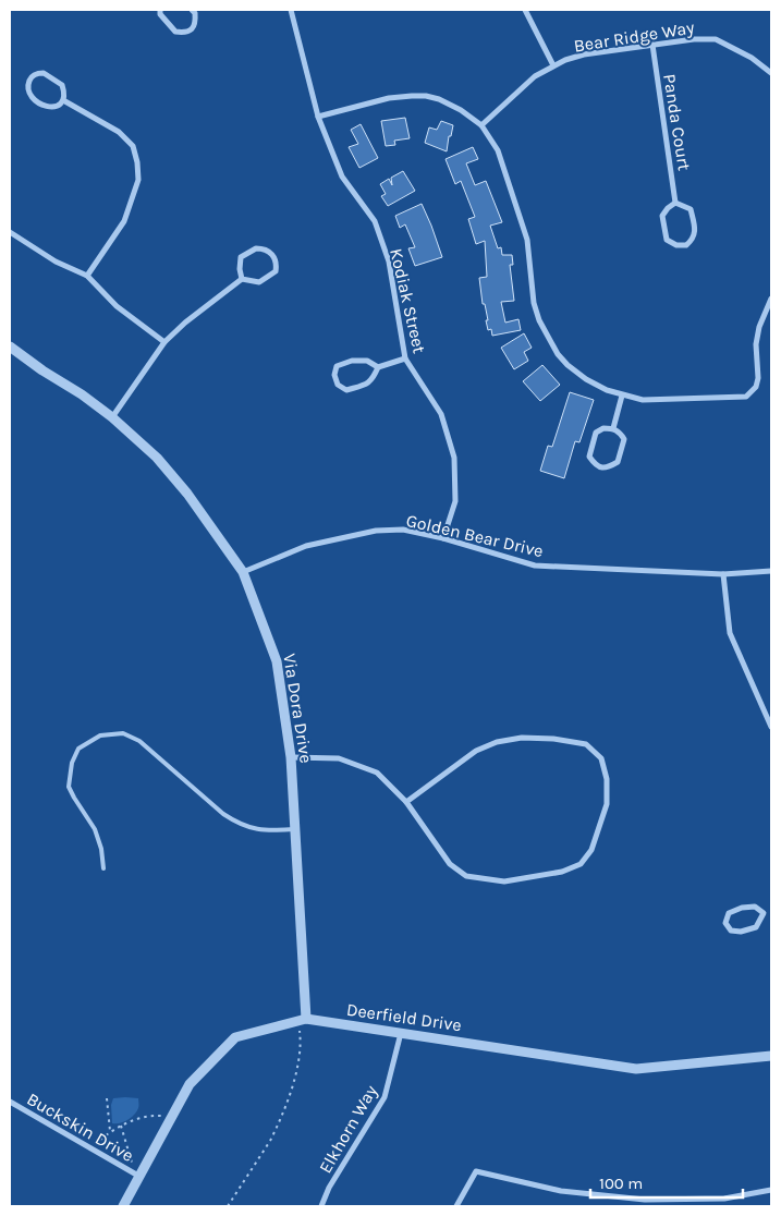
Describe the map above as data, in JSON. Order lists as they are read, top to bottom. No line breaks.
{"streets":{"street":["Bear Ridge Way","Panda Court","Kodiak Street","Golden Bear Drive","Via Dora Drive","Deerfield Drive","Buckskin Drive","Elkhorn Way"]},"crossings":[["Bear Ridge Way","Panda Court"],["Kodiak Street","Golden Bear Drive"],["Golden Bear Drive","Via Dora Drive"],["Via Dora Drive","Deerfield Drive"],["Deerfield Drive","Buckskin Drive"],["Deerfield Drive","Elkhorn Way"]],"scale_bar":"100 m"}
